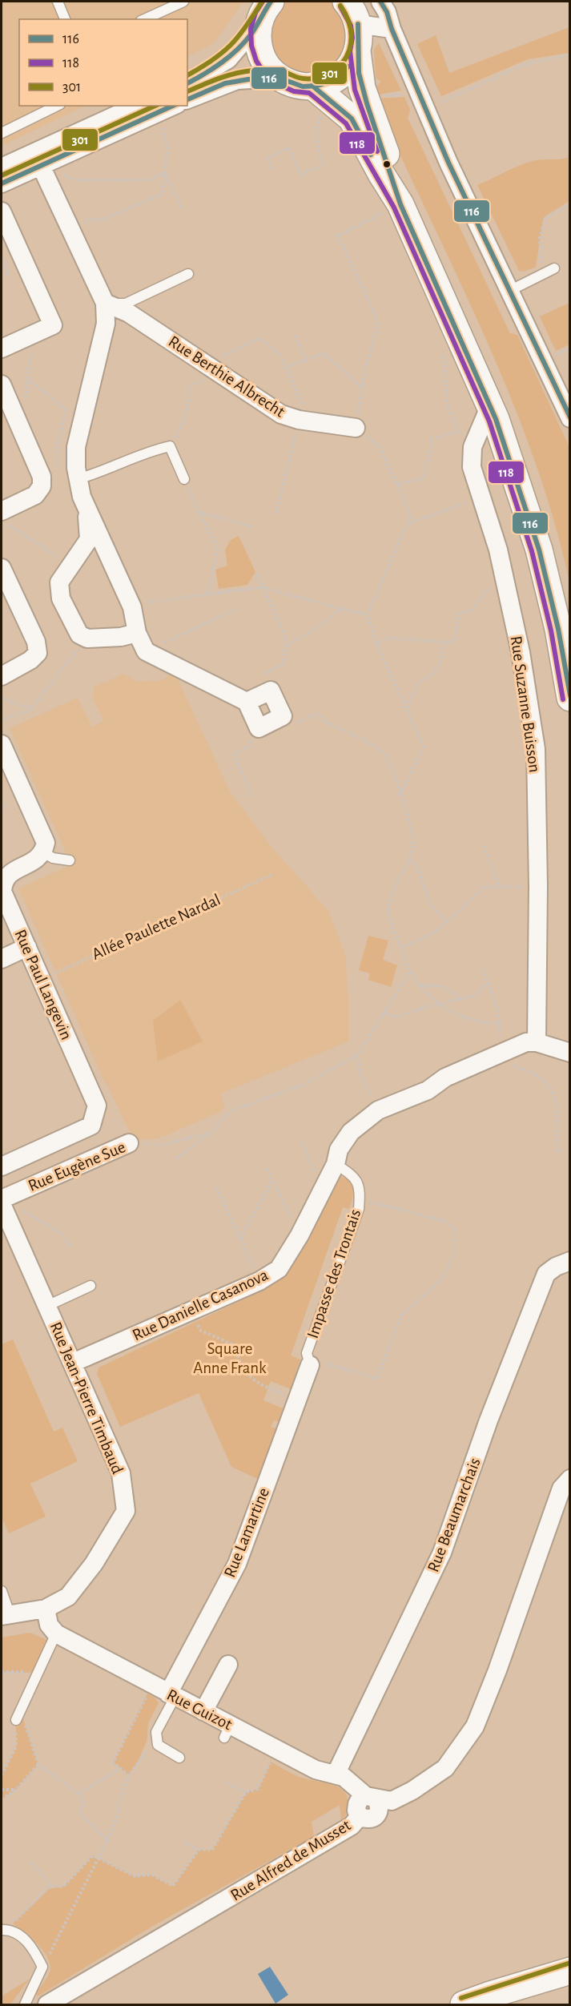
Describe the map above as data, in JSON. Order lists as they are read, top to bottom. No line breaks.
{"streets":{"street":["Rue Berthie Albrecht","Rue Suzanne Buisson","Rue Paul Langevin","Rue Eugène Sue","Rue Danielle Casanova","Rue Jean-Pierre Timbaud","Rue Beaumarchais","Rue Lamartine","Rue Guizot","Rue Alfred de Musset"],"lane":["Impasse des Trontais"],"path":["Allée Paulette Nardal"]},"crossings":[["Rue Suzanne Buisson","Rue Danielle Casanova"],["Allée Paulette Nardal","Rue Paul Langevin"],["Rue Eugène Sue","Rue Jean-Pierre Timbaud"],["Impasse des Trontais","Rue Danielle Casanova"],["Impasse des Trontais","Rue Lamartine"],["Rue Danielle Casanova","Rue Jean-Pierre Timbaud"],["Rue Beaumarchais","Rue Guizot"],["Rue Lamartine","Rue Guizot"],["Rue Guizot","Rue Alfred de Musset"]],"parks":["Square Anne Frank"],"lines":["transit line 116","transit line 118","transit line 301"],"legend":["116","118","301"]}
